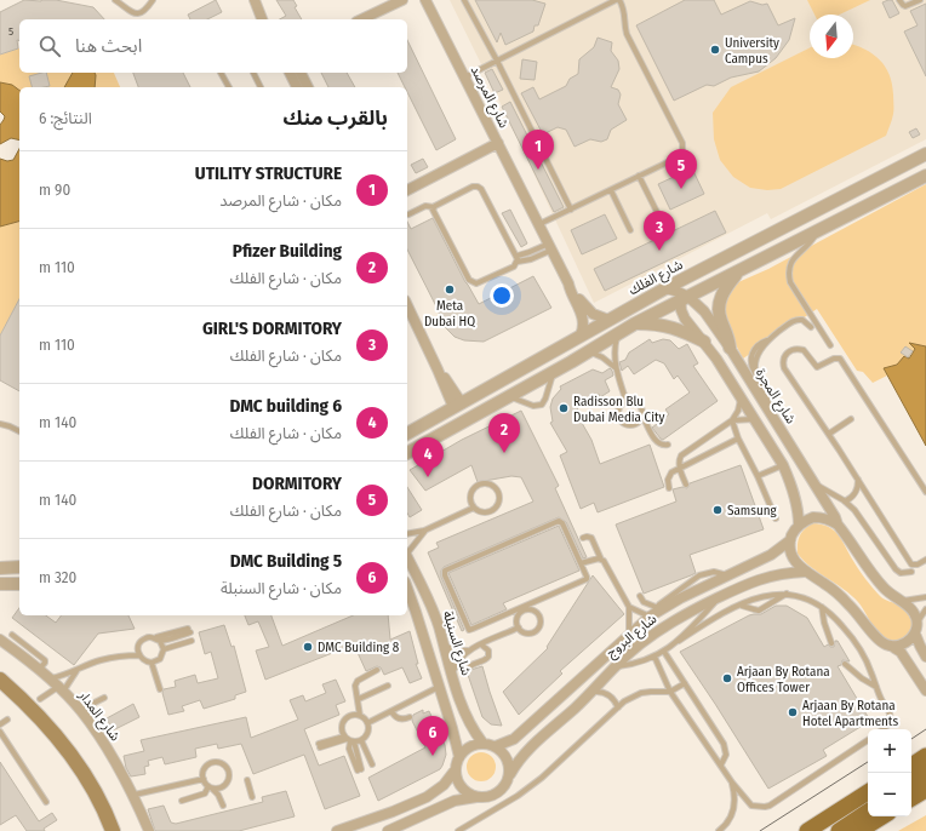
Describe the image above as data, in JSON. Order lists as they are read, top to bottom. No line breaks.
{"streets":{"street":["شارع المرصد","شارع الفلك","شارع المجرة","شارع البروج","شارع السنبلة","شارع المدار"]},"crossings":[["شارع المرصد","شارع الفلك"],["شارع البروج","شارع السنبلة"]],"places":["University Campus","Meta Dubai HQ","Radisson Blu Dubai Media City","Samsung","DMC Building 8","Arjaan By Rotana Offices Tower","Arjaan By Rotana Hotel Apartments"],"house_numbers":["5"],"north":"bottom","page":{"search":"ابحث هنا","heading":["بالقرب منك","النتائج: 6"],"pins":["1","5","3","2","4","6"],"list":[{"mark":"1","name":"UTILITY STRUCTURE","note":"مكان · شارع المرصد","value":"90 m"},{"mark":"2","name":"Pfizer Building","note":"مكان · شارع الفلك","value":"110 m"},{"mark":"3","name":"GIRL'S DORMITORY","note":"مكان · شارع الفلك","value":"110 m"},{"mark":"4","name":"DMC building 6","note":"مكان · شارع الفلك","value":"140 m"},{"mark":"5","name":"DORMITORY","note":"مكان · شارع الفلك","value":"140 m"},{"mark":"6","name":"DMC Building 5","note":"مكان · شارع السنبلة","value":"320 m"}],"map_buttons":["+","−"]}}
